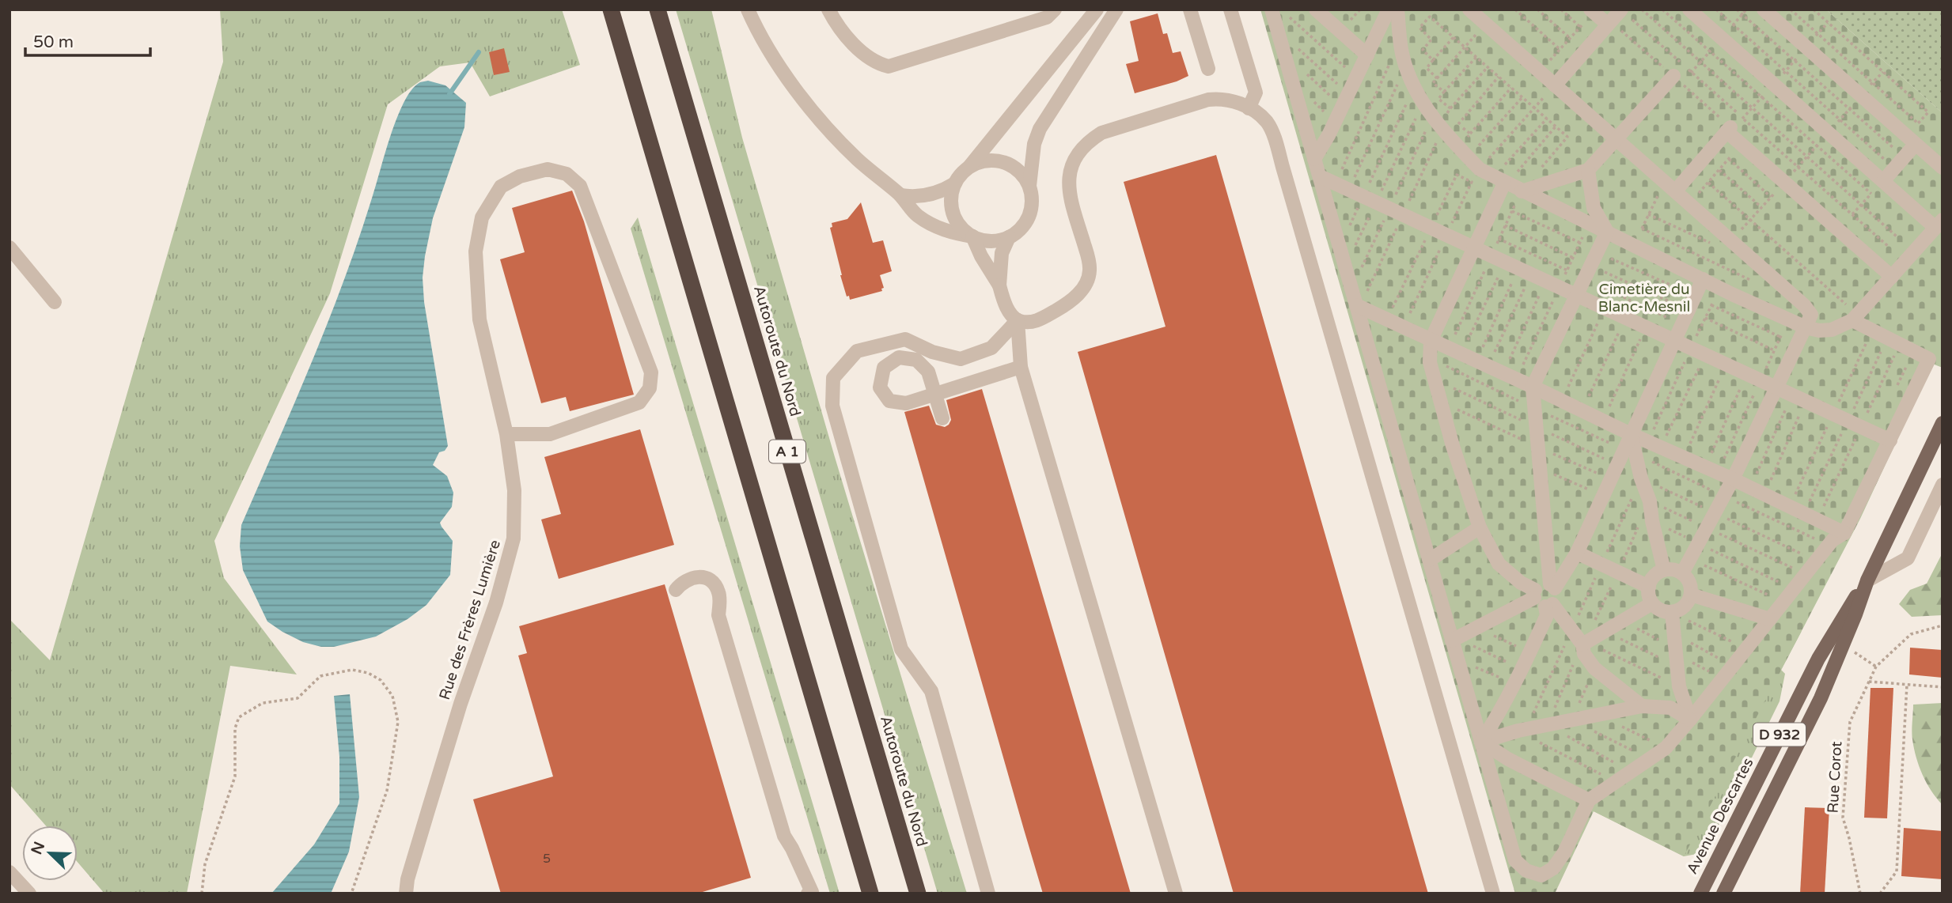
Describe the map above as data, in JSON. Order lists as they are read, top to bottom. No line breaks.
{"streets":{"highway":["Autoroute du Nord","A 1"],"main road":["D 932","Avenue Descartes"],"street":["Rue des Frères Lumière"],"path":["Rue Corot"]},"parks":["Cimetière du Blanc-Mesnil"],"house_numbers":["5"],"scale_bar":"50 m","north":"top left"}
